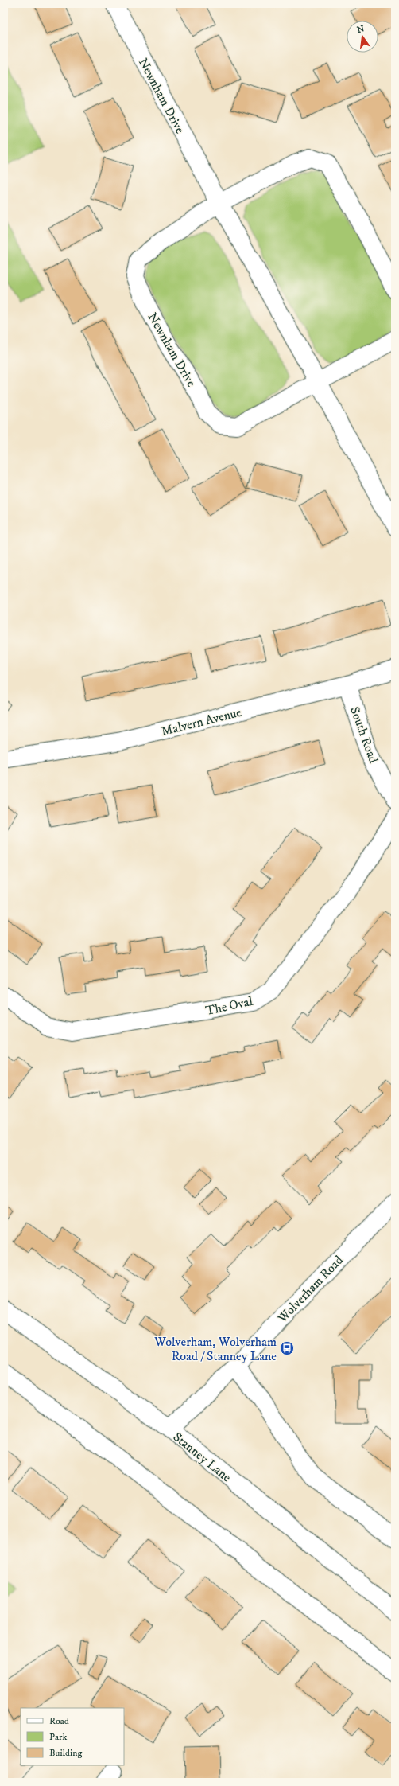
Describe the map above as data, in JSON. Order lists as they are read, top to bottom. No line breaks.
{"streets":{"street":["Newnham Drive","Malvern Avenue","South Road","The Oval","Wolverham Road","Stanney Lane"]},"crossings":[["Malvern Avenue","South Road"],["Wolverham Road","Stanney Lane"]],"places":{"bus stop":["Wolverham, Wolverham Road / Stanney Lane"]},"legend":["Road","Park","Building"],"north":"top"}
